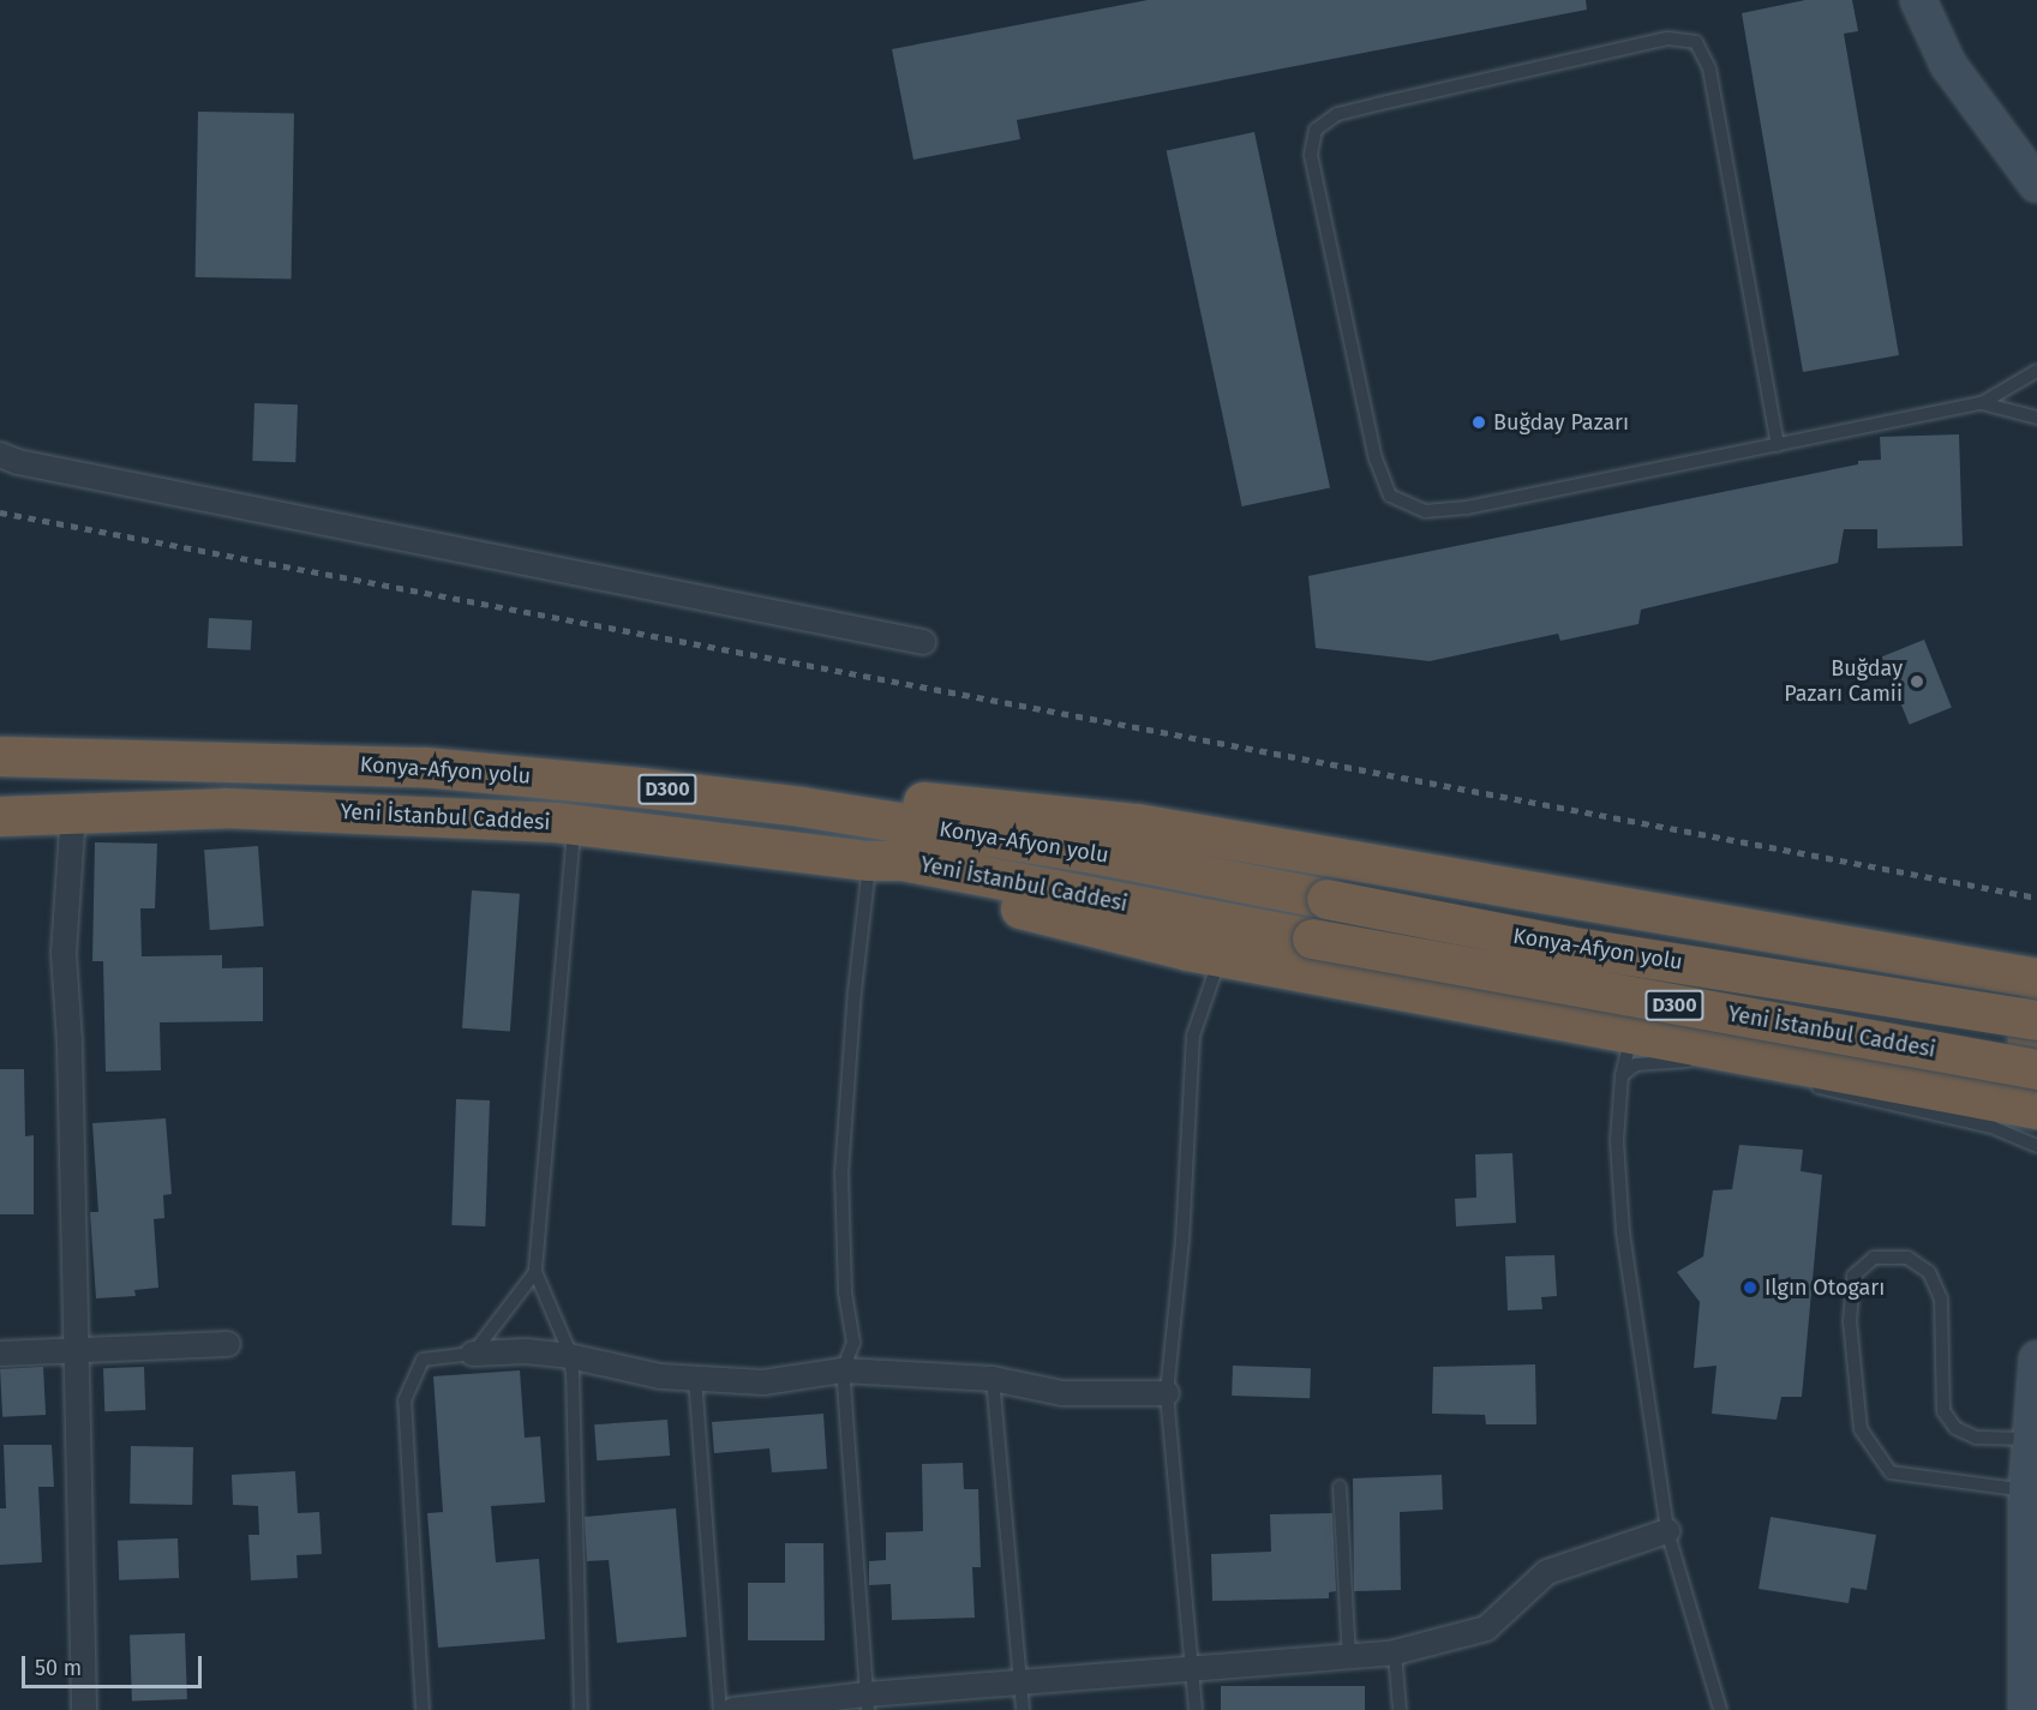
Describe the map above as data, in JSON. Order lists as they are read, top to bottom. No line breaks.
{"streets":{"highway":["Konya-Afyon yolu","D300","Yeni İstanbul Caddesi"]},"places":["Buğday Pazarı","Buğday Pazarı Camii","Ilgın Otogarı"],"scale_bar":"50 m"}
